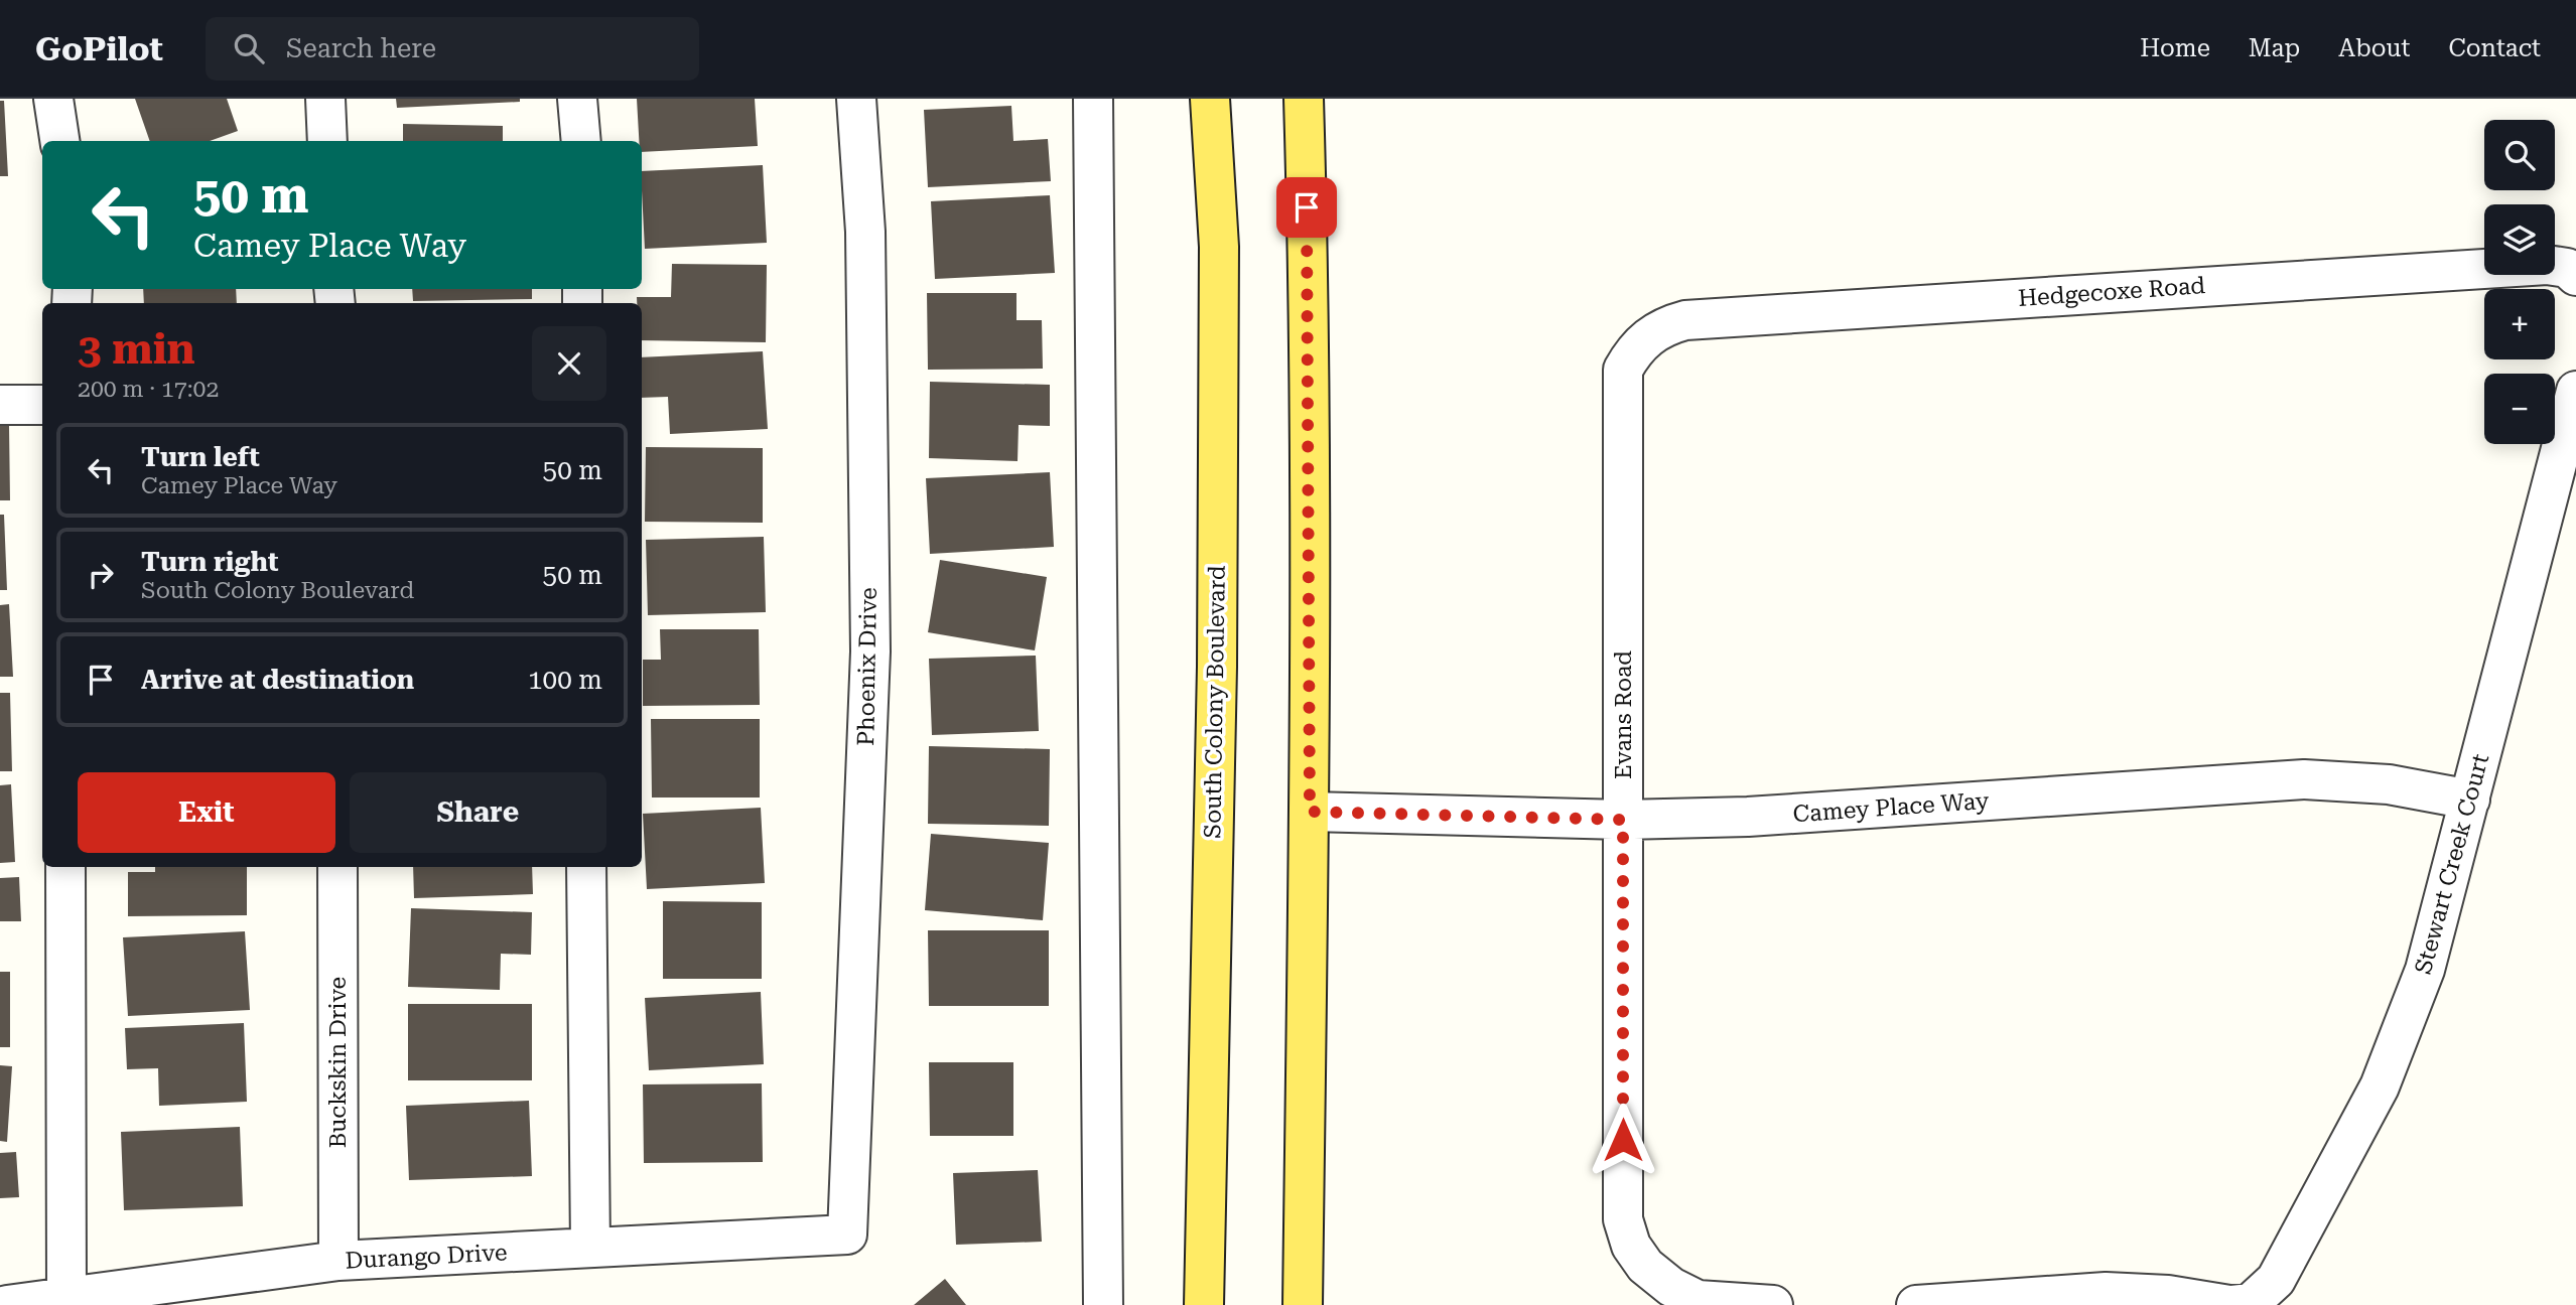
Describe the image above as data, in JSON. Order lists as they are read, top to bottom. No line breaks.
{"streets":{"main road":["South Colony Boulevard"],"street":["Hedgecoxe Road","Phoenix Drive","Evans Road","Camey Place Way","Stewart Creek Court","Buckskin Drive","Durango Drive"]},"crossings":[["Hedgecoxe Road","Evans Road"],["Phoenix Drive","Durango Drive"],["Evans Road","Camey Place Way"],["Camey Place Way","Stewart Creek Court"],["Buckskin Drive","Durango Drive"]],"page":{"header":"GoPilot","search":"Search here","nav":["Home","Map","About","Contact"],"map_buttons":["+","−"],"turn":["50 m","Camey Place Way"],"heading":["3 min","200 m · 17:02"],"list":[{"name":"Turn left","note":"Camey Place Way","value":"50 m"},{"name":"Turn right","note":"South Colony Boulevard","value":"50 m"},{"name":"Arrive at destination","value":"100 m"}],"buttons":["Exit","Share"]}}
